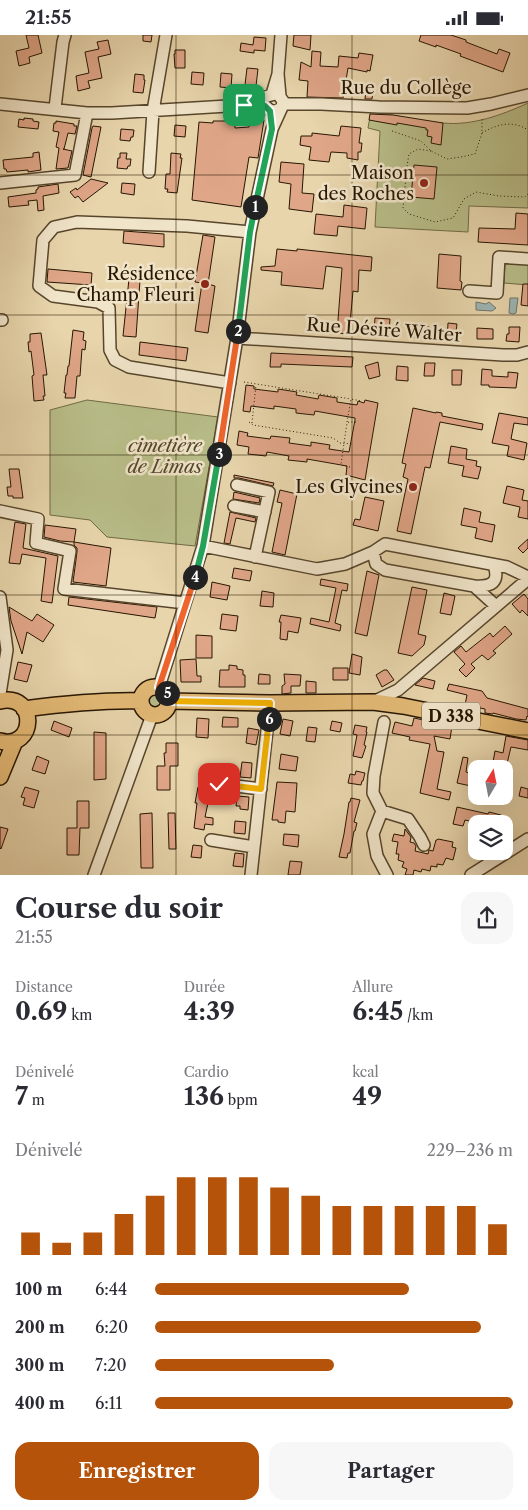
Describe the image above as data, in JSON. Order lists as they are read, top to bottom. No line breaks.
{"streets":{"main road":["D 338"],"street":["Rue du Collège","Rue Désiré Walter"]},"parks":["cimetière de Limas"],"places":["Maison des Roches","Résidence Champ Fleuri","Les Glycines"],"north":"top","page":{"status":"21:55","pins":["1","2","3","4","5","6"],"heading":["Course du soir","21:55"],"stats":[["Distance","0.69 km"],["Durée","4:39"],["Allure","6:45 /km"],["Dénivelé","7 m"],["Cardio","136 bpm"],["kcal","49"]],"chart":["Dénivelé","229–236 m"],"list":[{"name":"100 m","note":"6:44"},{"name":"200 m","note":"6:20"},{"name":"300 m","note":"7:20"},{"name":"400 m","note":"6:11"}],"buttons":["Enregistrer","Partager"]}}
